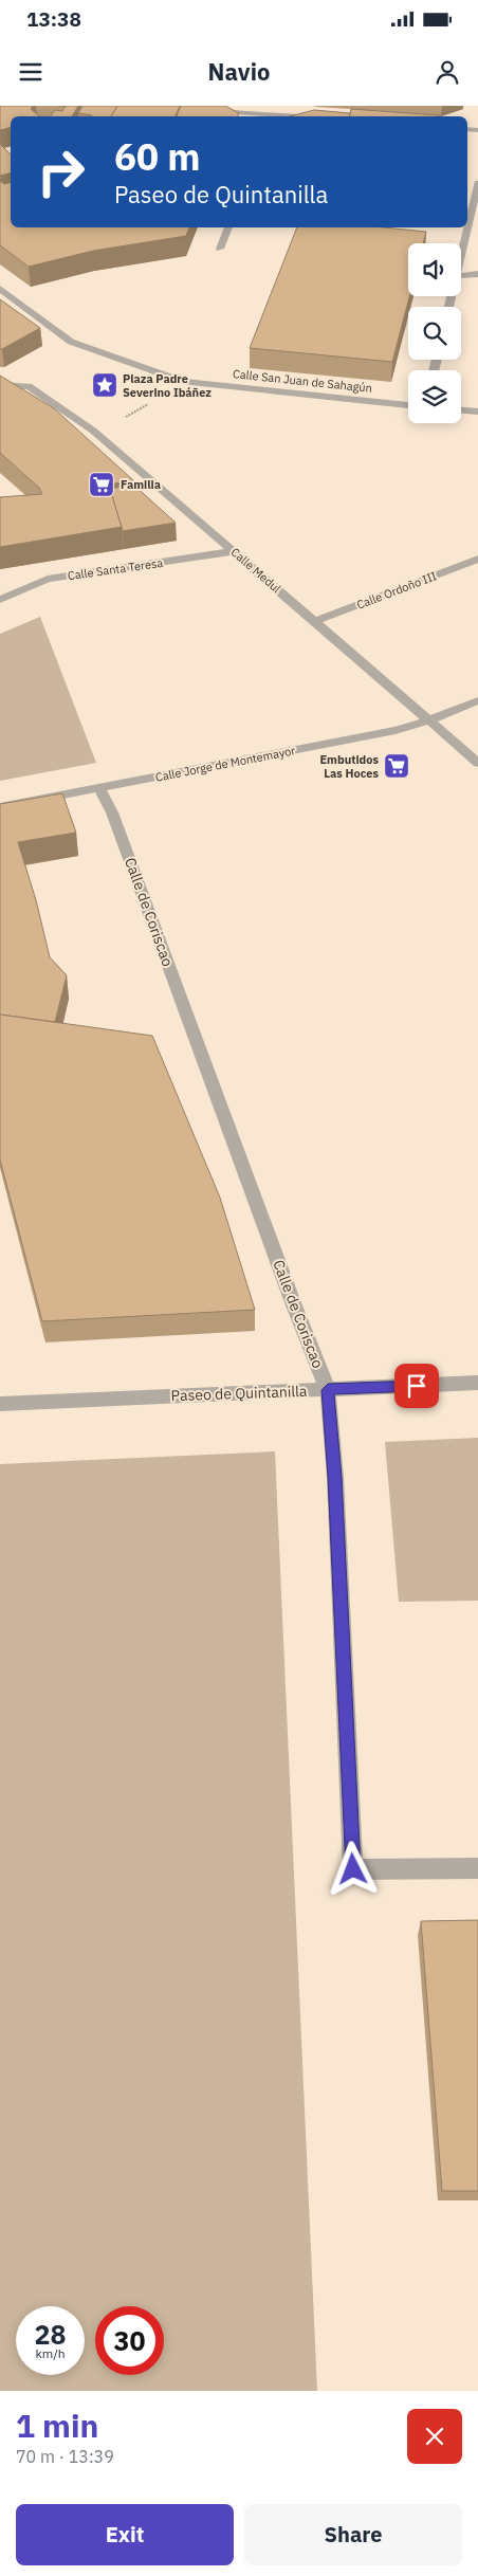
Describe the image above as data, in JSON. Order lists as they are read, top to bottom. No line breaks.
{"streets":{"street":["Calle San Juan de Sahagún","Calle Santa Teresa","Calle Medul","Calle Ordoño III","Calle Jorge de Montemayor","Calle de Coriscao","Paseo de Quintanilla"]},"crossings":[["Calle Santa Teresa","Calle Medul"],["Calle Medul","Calle Ordoño III"],["Calle Medul","Calle Jorge de Montemayor"],["Calle Jorge de Montemayor","Calle de Coriscao"],["Calle de Coriscao","Paseo de Quintanilla"]],"places":{"place":["Plaza Padre Severino Ibáñez"],"supermarket":["Familia","Embutidos Las Hoces"]},"page":{"status":"13:38","header":"Navio","turn":["60 m","Paseo de Quintanilla"],"speed":"28 km/h","limit":"30","heading":["1 min","70 m · 13:39"],"buttons":["Exit","Share"]}}
